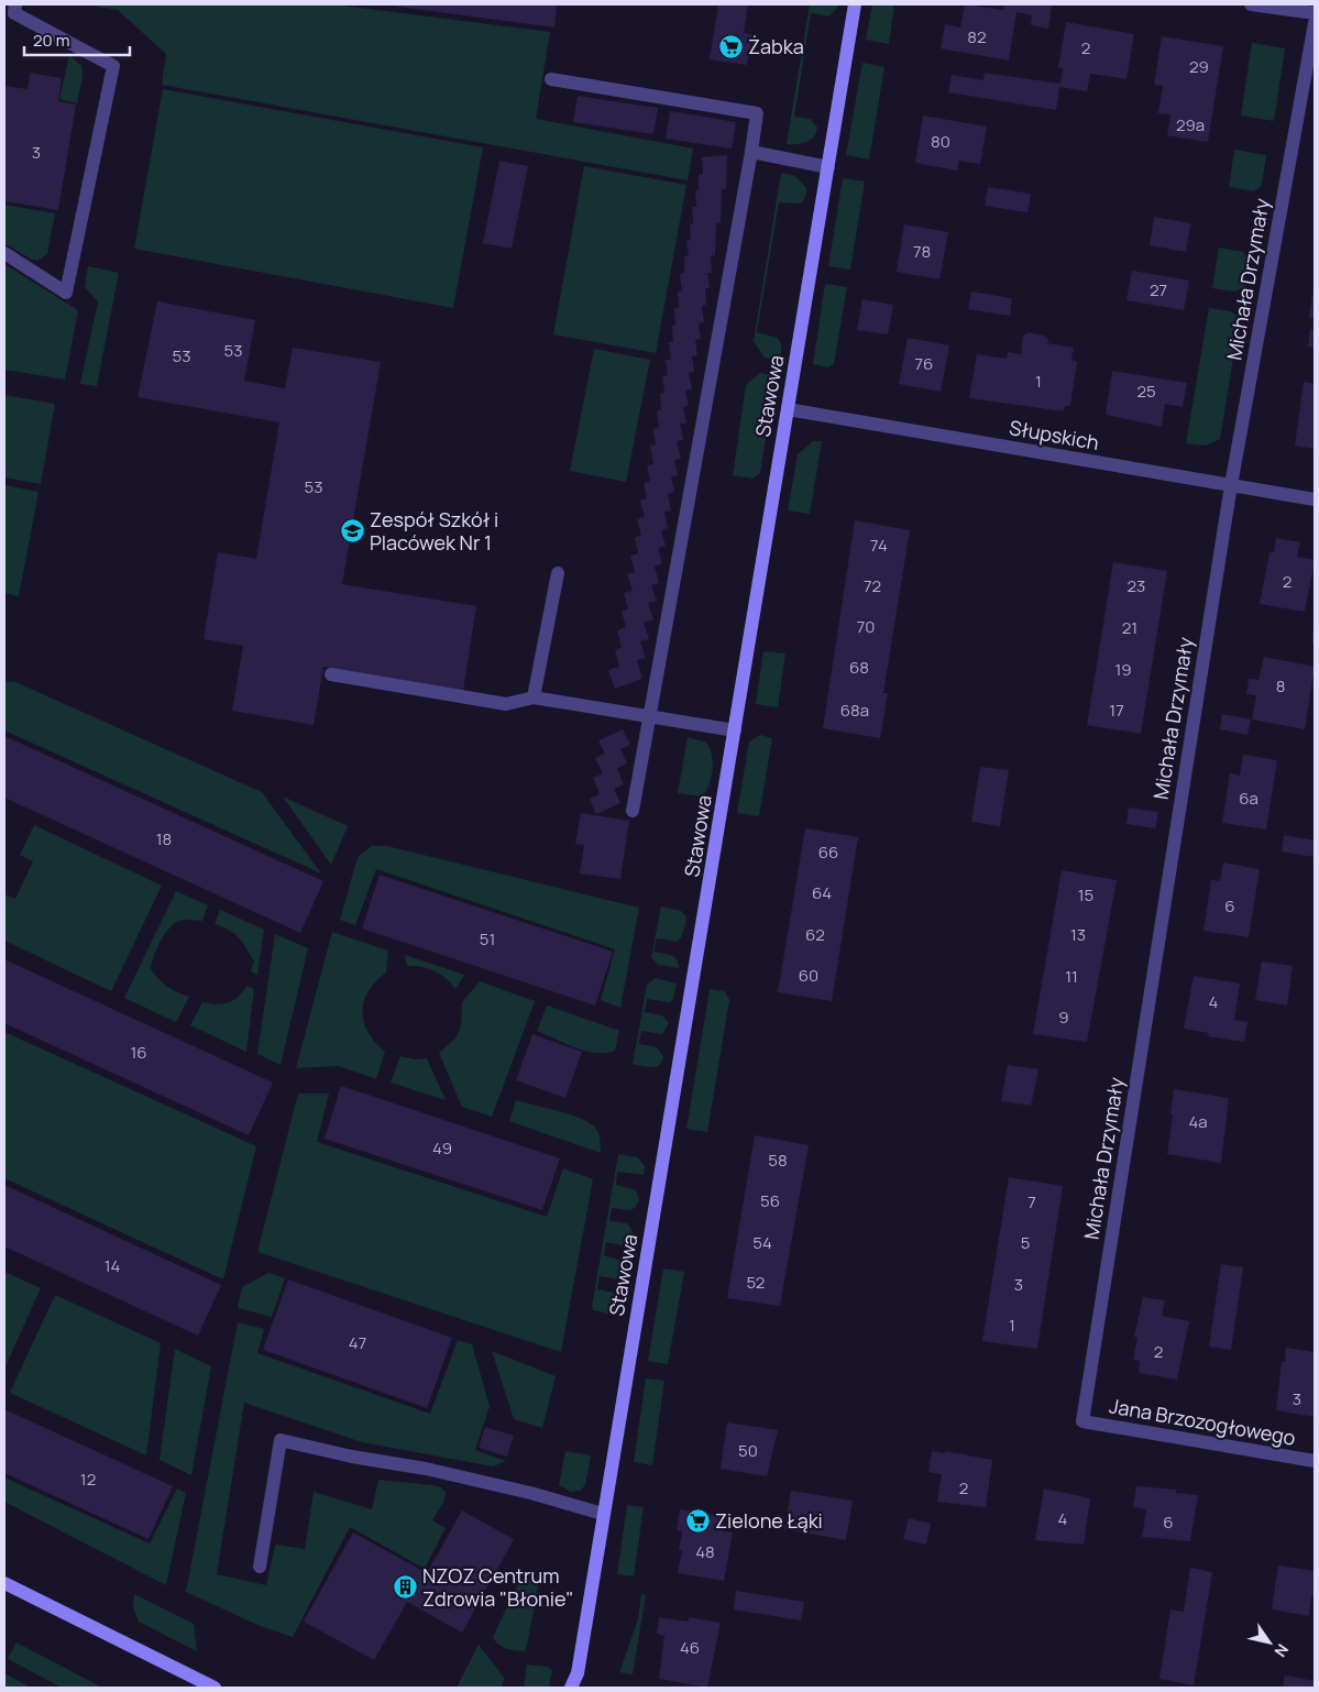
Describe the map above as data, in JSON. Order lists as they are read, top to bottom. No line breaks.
{"streets":{"street":["Michała Drzymały","Stawowa","Słupskich","Jana Brzozogłowego"]},"crossings":[["Michała Drzymały","Słupskich"],["Michała Drzymały","Jana Brzozogłowego"],["Stawowa","Słupskich"]],"places":{"supermarket":["Żabka","Zielone Łąki"],"school or university":["Zespół Szkół i Placówek Nr 1"],"building":["NZOZ Centrum Zdrowia \"Błonie\""]},"house_numbers":["82","2","29","29a","80","3","78","27","53","53","76","1","25","53","74","2","72","23","70","21","68","19","8","68a","17","6a","18","66","64","15","6","62","13","51","60","11","4","9","16","4a","49","58","56","7","54","5","14","52","3","1","47","2","3","50","12","2","4","6","48","46"],"scale_bar":"20 m","north":"bottom right"}
